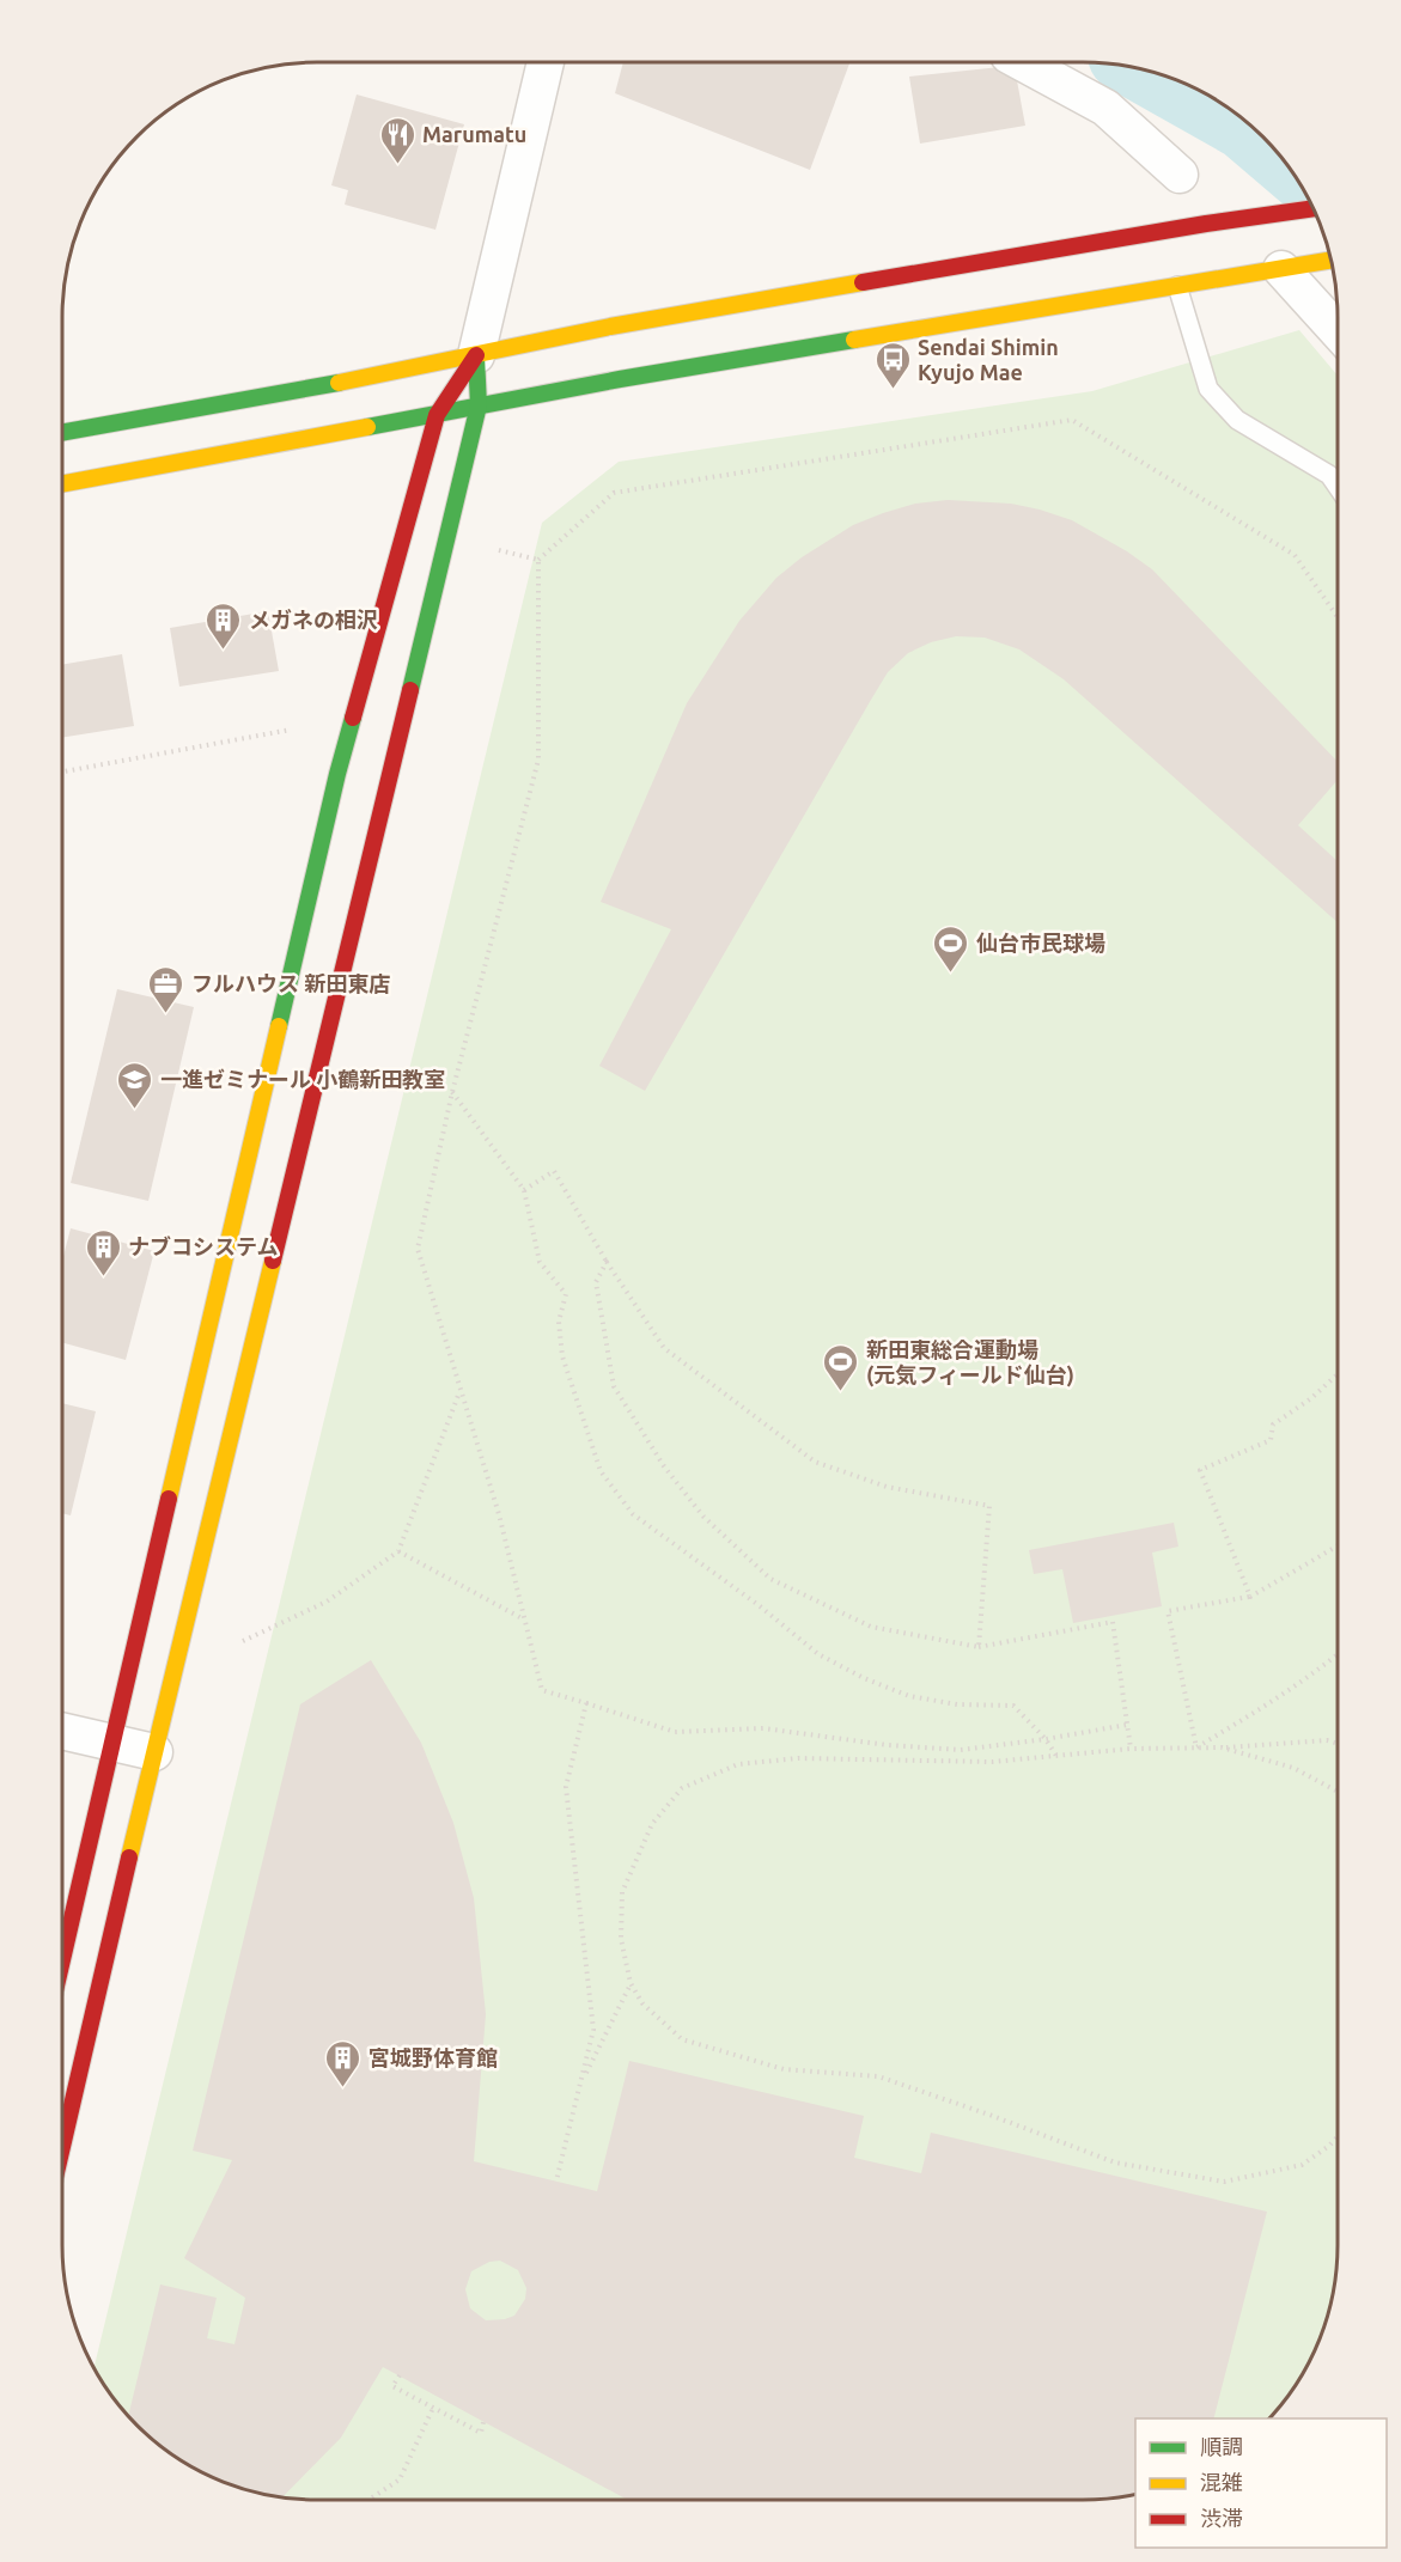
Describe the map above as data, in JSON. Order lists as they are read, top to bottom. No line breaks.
{"places":{"restaurant":["Marumatu"],"bus stop":["Sendai Shimin Kyujo Mae"],"building":["メガネの相沢","ナブコシステム","宮城野体育館"],"sports":["仙台市民球場","新田東総合運動場 (元気フィールド仙台)"],"office":["フルハウス 新田東店"],"school or university":["一進ゼミナール 小鶴新田教室"]},"legend":["順調","混雑","渋滞"]}
